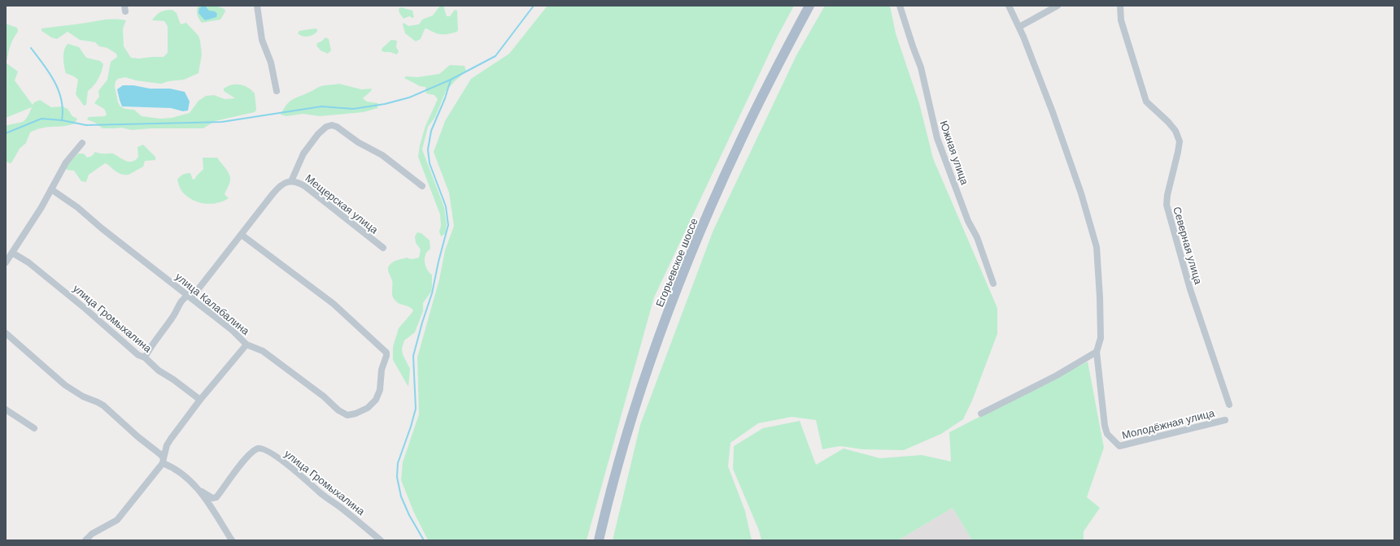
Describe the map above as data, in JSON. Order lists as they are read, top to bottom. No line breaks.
{"streets":{"main road":["Егорьевское шоссе"],"street":["Южная улица","Мещерская улица","Северная улица","улица Калабалина","улица Громыхалина","Молодёжная улица"]}}
